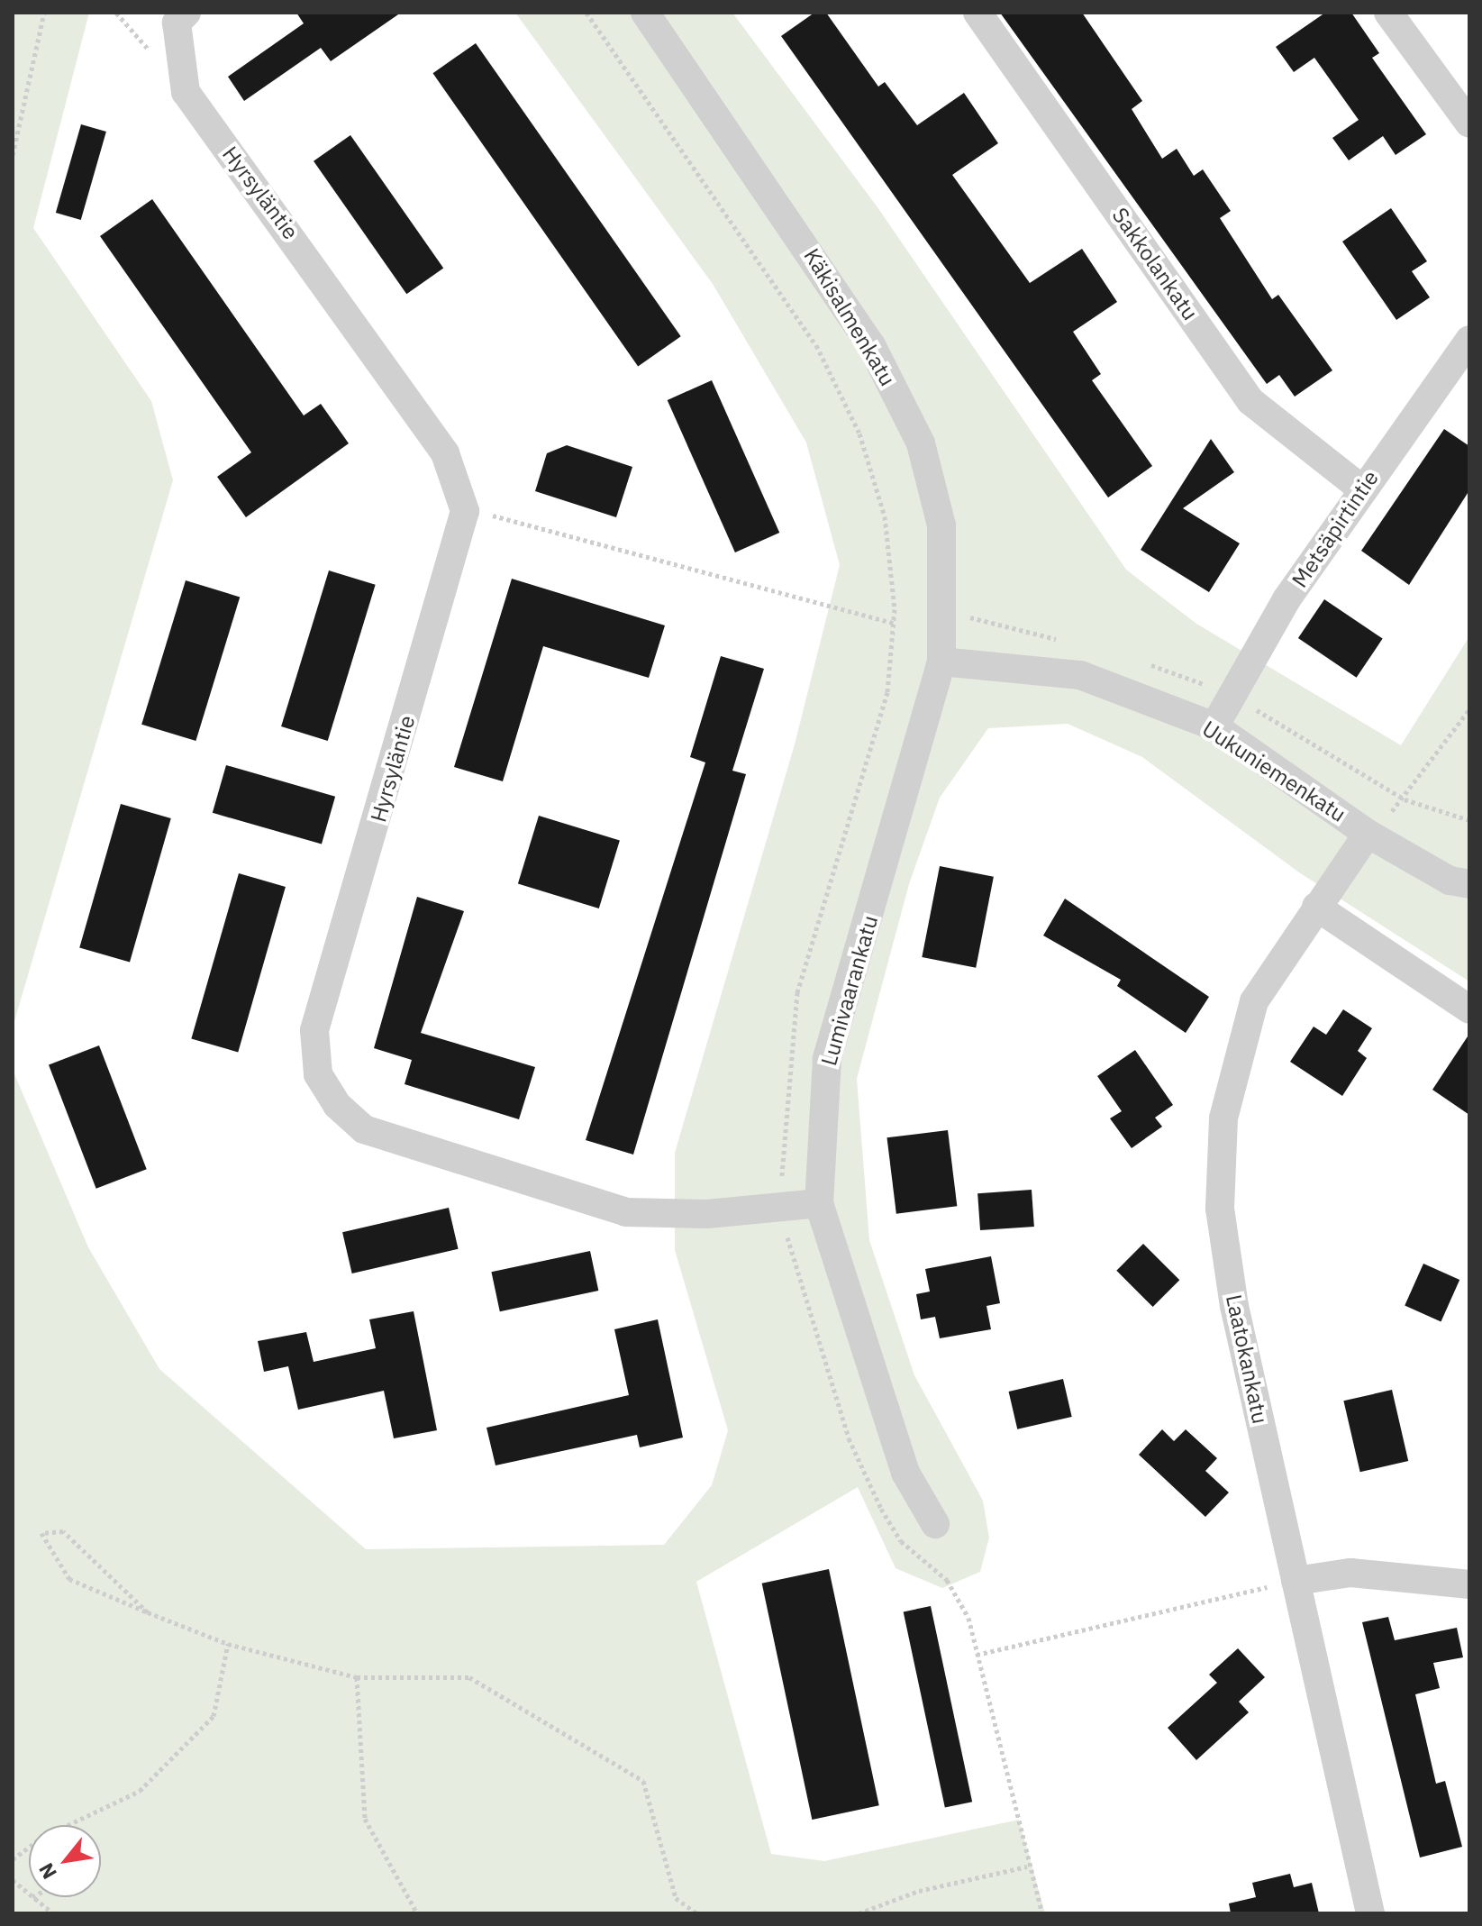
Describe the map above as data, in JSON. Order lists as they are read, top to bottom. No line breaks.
{"streets":{"street":["Hyrsyläntie","Sakkolankatu","Käkisalmenkatu","Metsäpirtintie","Uukuniemenkatu","Lumivaarankatu","Laatokankatu"]},"crossings":[["Hyrsyläntie","Lumivaarankatu"],["Sakkolankatu","Metsäpirtintie"],["Käkisalmenkatu","Uukuniemenkatu"],["Käkisalmenkatu","Lumivaarankatu"],["Metsäpirtintie","Uukuniemenkatu"],["Uukuniemenkatu","Lumivaarankatu"],["Uukuniemenkatu","Laatokankatu"]],"north":"bottom left"}
